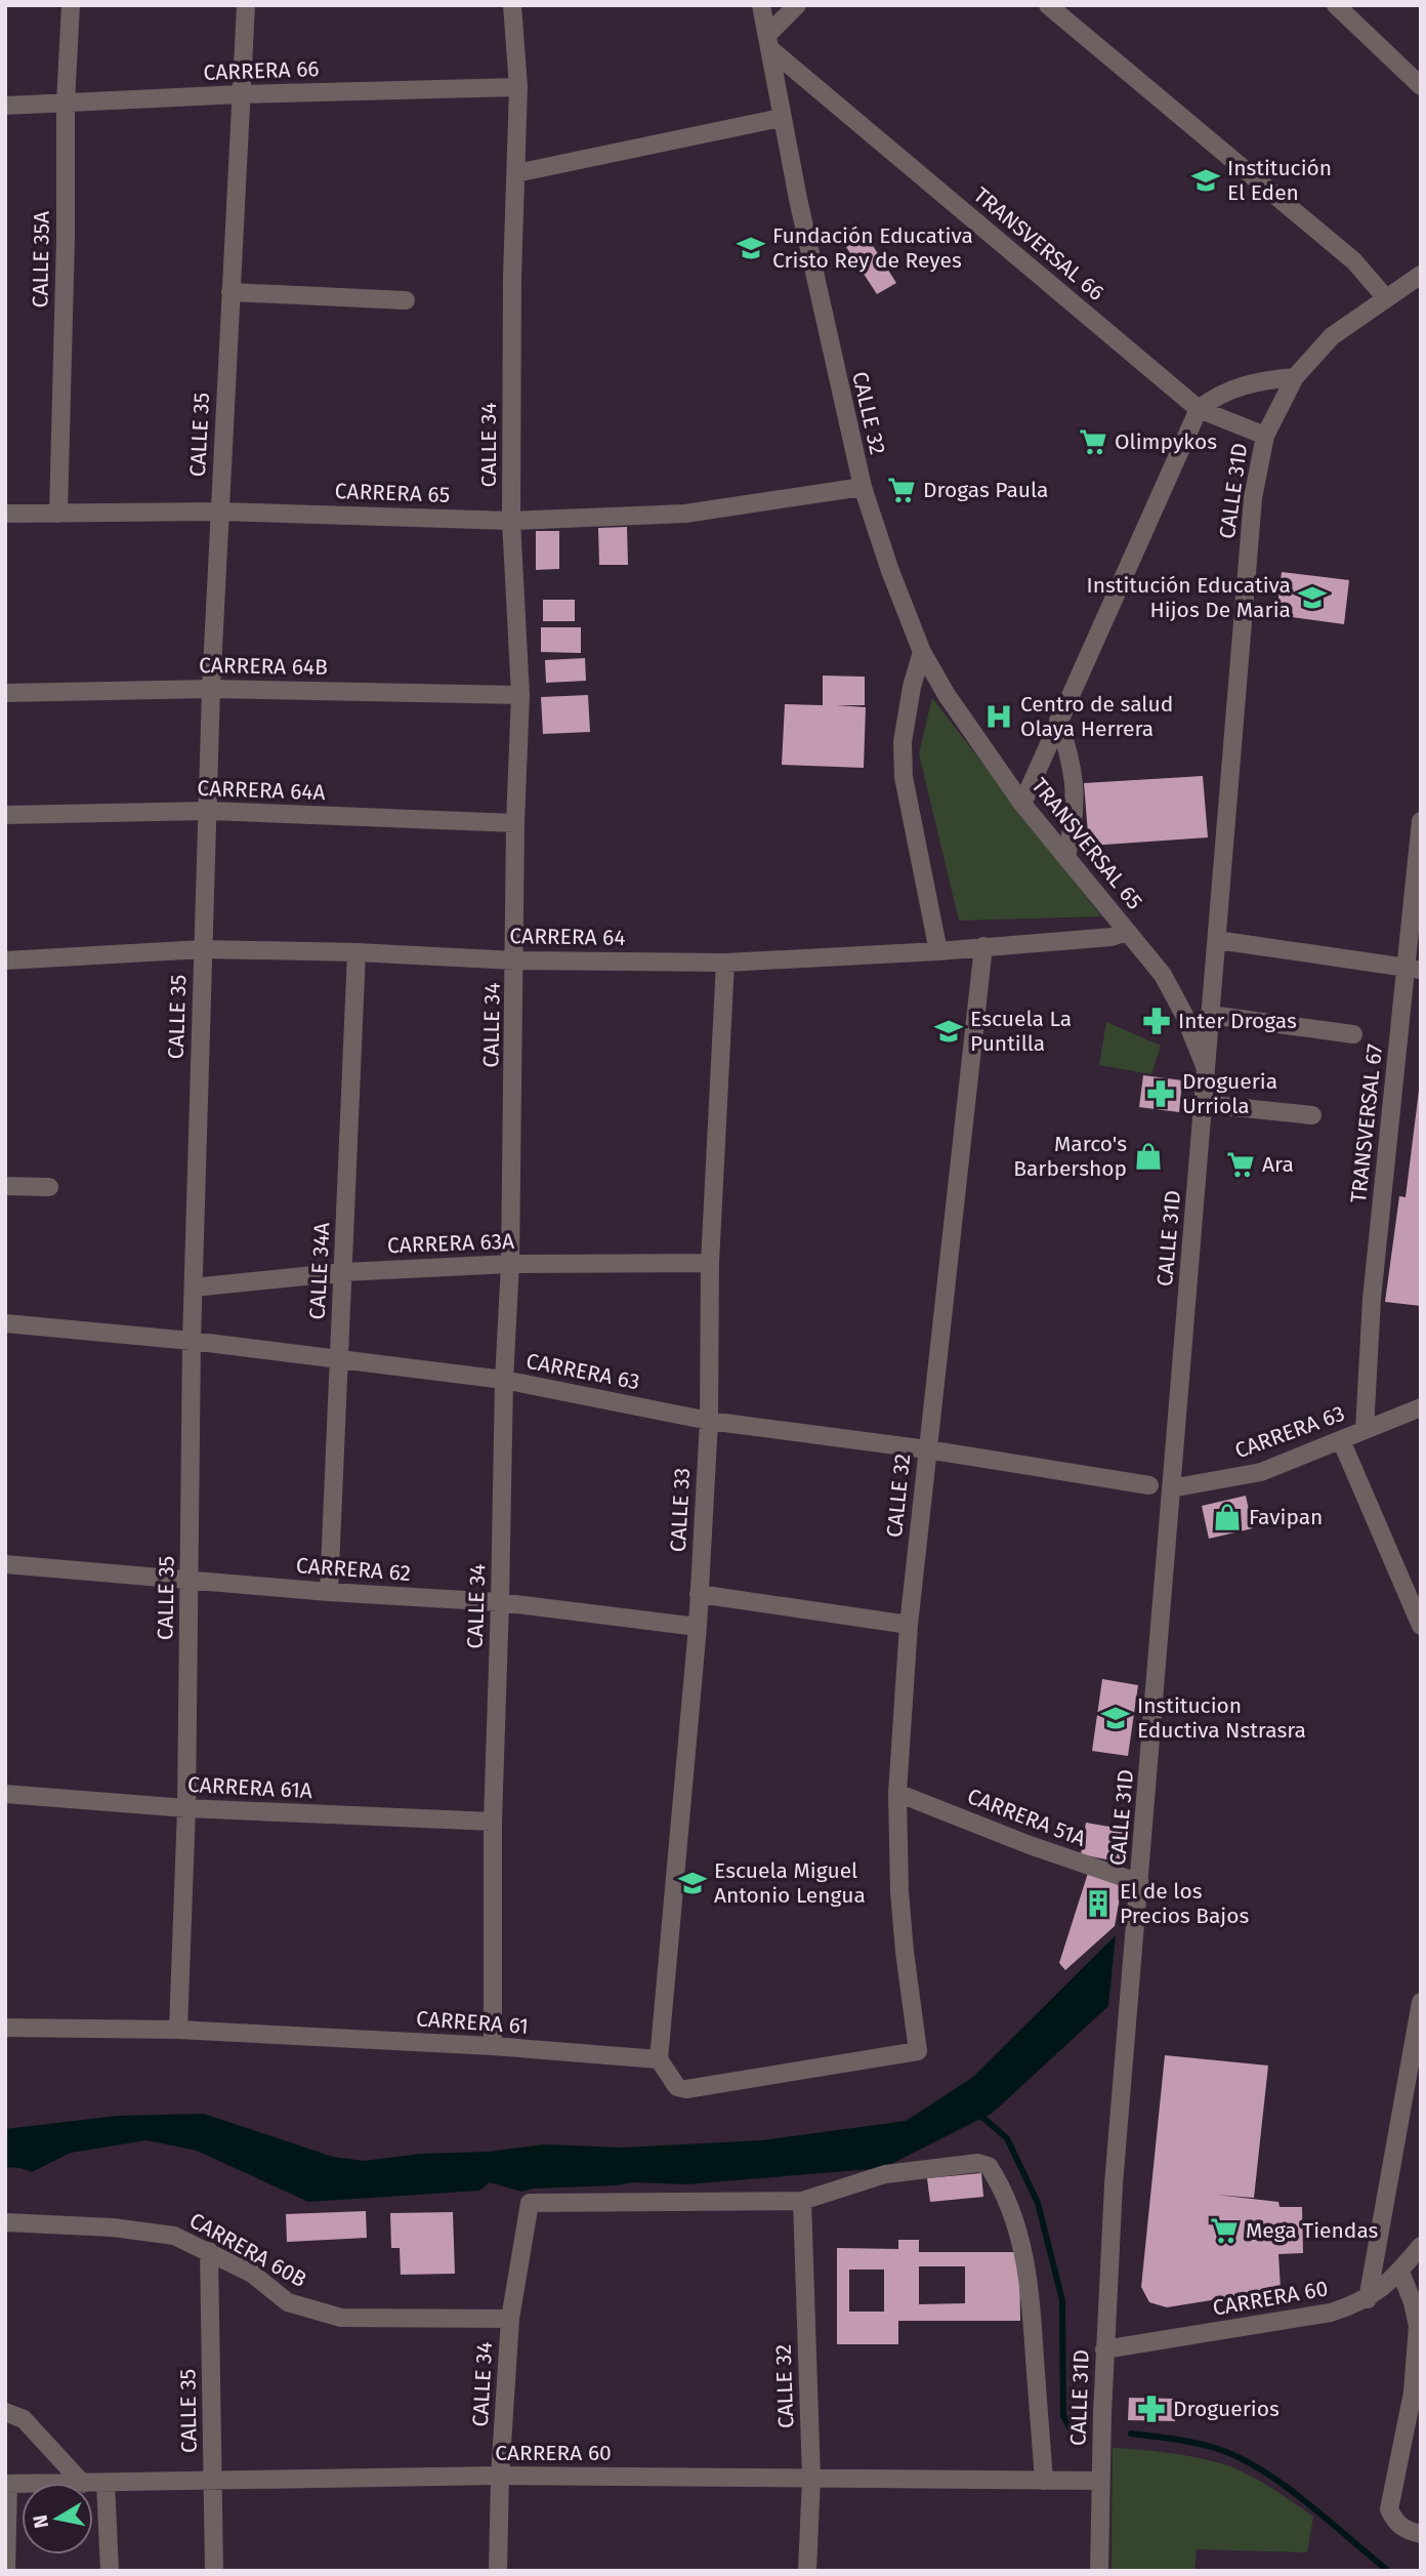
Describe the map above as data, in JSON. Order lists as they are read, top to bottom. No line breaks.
{"streets":{"street":["CARRERA 66","TRANSVERSAL 66","CALLE 35A","CALLE 32","CALLE 35","CALLE 34","CALLE 31D","CARRERA 65","CARRERA 64B","CARRERA 64A","TRANSVERSAL 65","CARRERA 64","TRANSVERSAL 67","CARRERA 63A","CALLE 34A","CARRERA 63","CALLE 33","CARRERA 62","CARRERA 61A","CARRERA 51A","CARRERA 61","CARRERA 60B","CARRERA 60"]},"crossings":[["CARRERA 66","CALLE 35A"],["CARRERA 66","CALLE 35"],["CARRERA 66","CALLE 34"],["TRANSVERSAL 66","CALLE 32"],["TRANSVERSAL 66","CALLE 31D"],["CALLE 35A","CARRERA 65"],["CALLE 32","CALLE 34"],["CALLE 32","CARRERA 65"],["CALLE 32","TRANSVERSAL 65"],["CALLE 32","CARRERA 64"],["CALLE 32","CARRERA 63"],["CALLE 32","CALLE 33"],["CALLE 32","CARRERA 51A"],["CALLE 32","CARRERA 61"],["CALLE 32","CARRERA 60"],["CALLE 35","CARRERA 65"],["CALLE 35","CARRERA 64B"],["CALLE 35","CARRERA 64A"],["CALLE 35","CARRERA 64"],["CALLE 35","CARRERA 63A"],["CALLE 35","CARRERA 63"],["CALLE 35","CARRERA 62"],["CALLE 35","CARRERA 61A"],["CALLE 35","CARRERA 61"],["CALLE 35","CARRERA 60B"],["CALLE 35","CARRERA 60"],["CALLE 34","CARRERA 65"],["CALLE 34","CARRERA 64B"],["CALLE 34","CARRERA 64A"],["CALLE 34","CARRERA 64"],["CALLE 34","CARRERA 63A"],["CALLE 34","CARRERA 63"],["CALLE 34","CARRERA 62"],["CALLE 34","CARRERA 61A"],["CALLE 34","CARRERA 61"],["CALLE 34","CARRERA 60B"],["CALLE 34","CARRERA 60"],["CALLE 31D","TRANSVERSAL 65"],["CALLE 31D","CARRERA 63"],["CALLE 31D","CARRERA 51A"],["CALLE 31D","CARRERA 60"],["TRANSVERSAL 65","CARRERA 64"],["CARRERA 64","CALLE 34A"],["CARRERA 64","CALLE 33"],["TRANSVERSAL 67","CARRERA 63"],["CARRERA 63A","CALLE 34A"],["CARRERA 63A","CALLE 33"],["CALLE 34A","CARRERA 63"],["CALLE 34A","CARRERA 62"],["CARRERA 63","CALLE 33"],["CALLE 33","CARRERA 62"],["CALLE 33","CARRERA 61"]],"places":{"school or university":["Institución El Eden","Fundación Educativa Cristo Rey de Reyes","Institución Educativa Hijos De Maria","Escuela La Puntilla","Institucion Eductiva Nstrasra","Escuela Miguel Antonio Lengua"],"supermarket":["Olimpykos","Drogas Paula","Ara","Mega Tiendas"],"hospital":["Centro de salud Olaya Herrera"],"pharmacy":["Inter Drogas","Drogueria Urriola","Droguerios"],"shop":["Marco's Barbershop","Favipan"],"building":["El de los Precios Bajos"]},"north":"left"}
